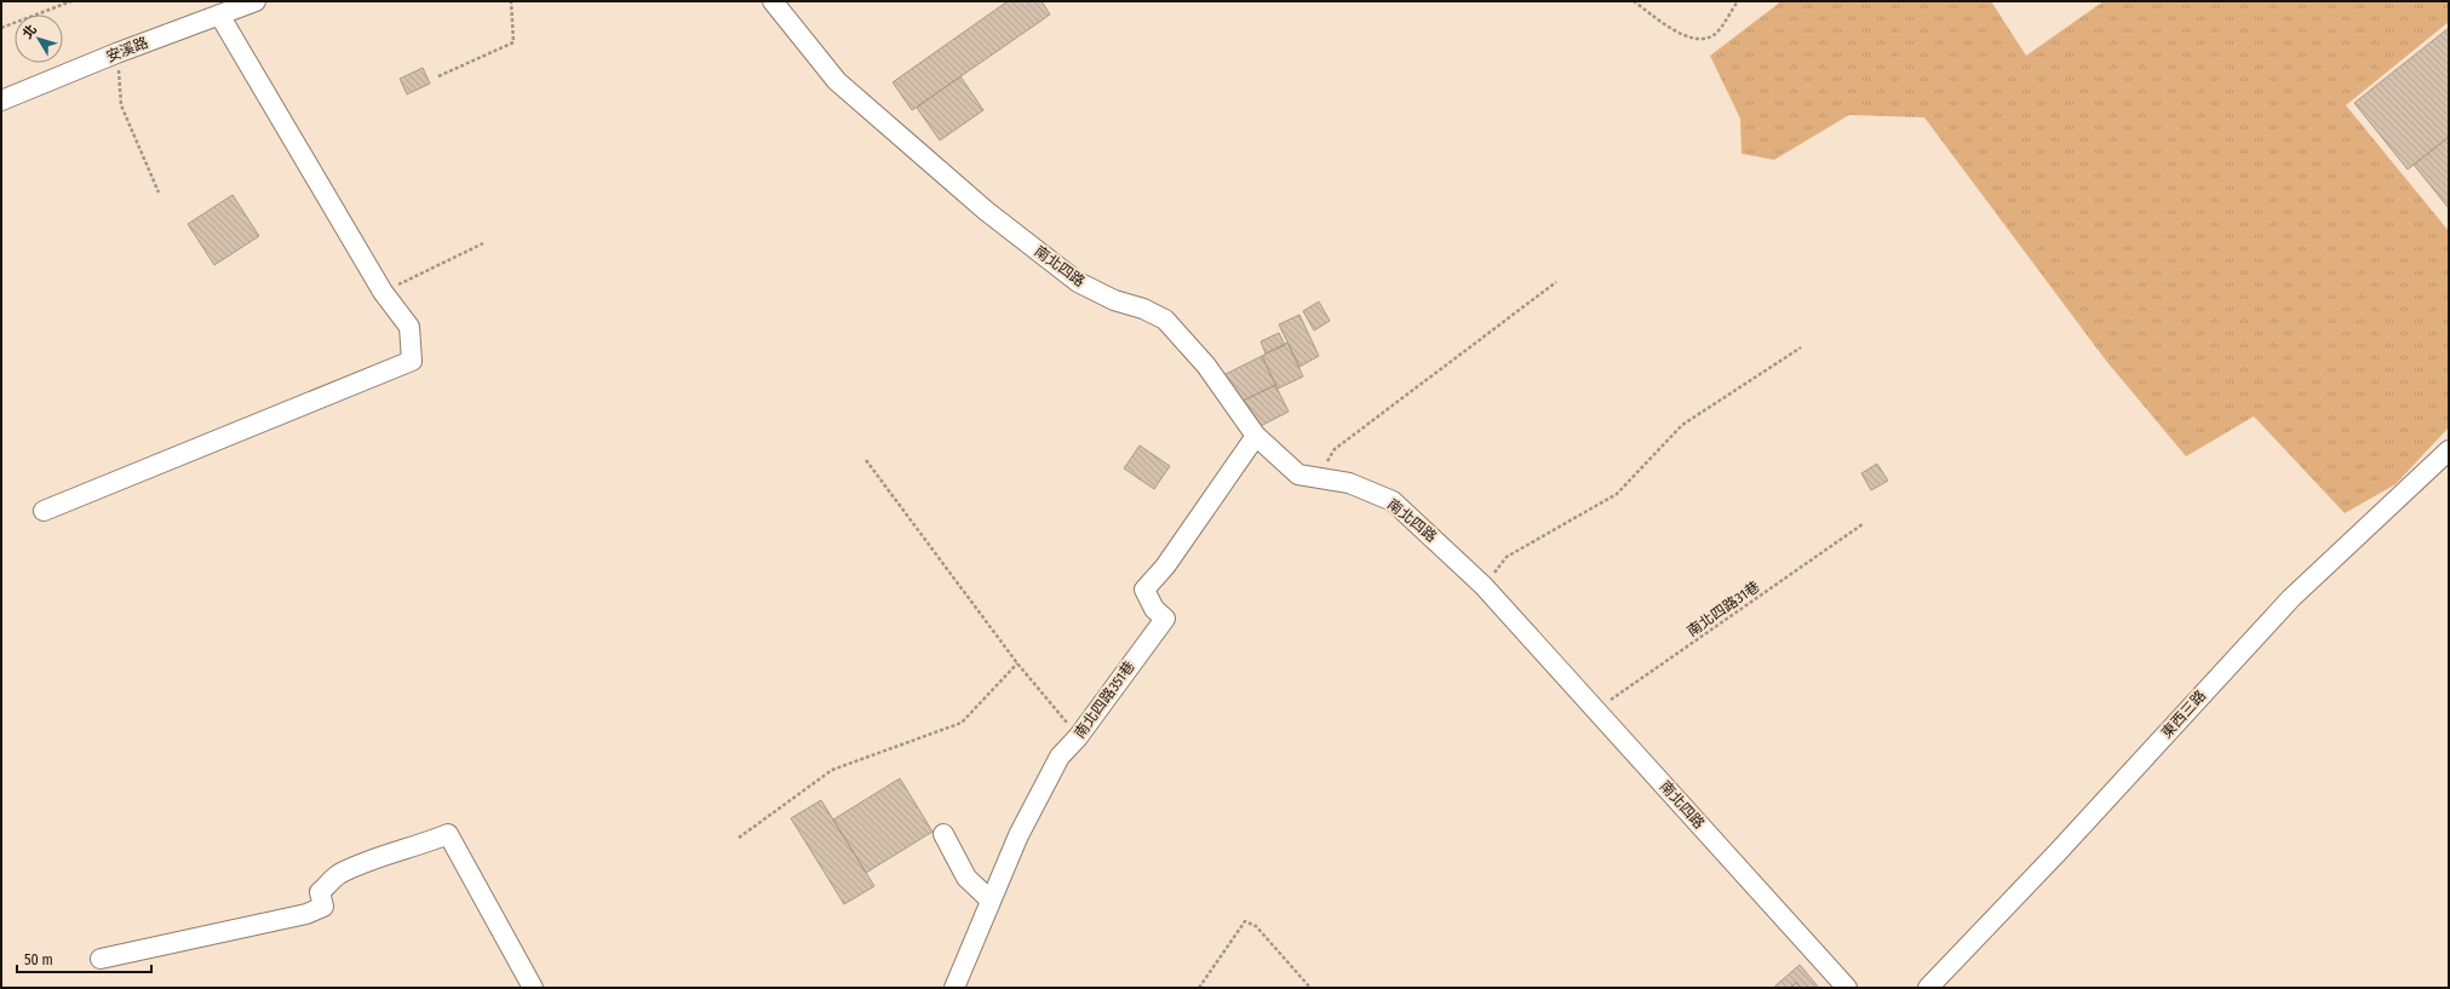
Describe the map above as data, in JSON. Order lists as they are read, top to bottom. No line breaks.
{"streets":{"street":["安溪路","南北四路","南北四路351巷","東西三路"],"path":["南北四路31巷"]},"crossings":[["南北四路","南北四路31巷"],["南北四路","南北四路351巷"]],"scale_bar":"50 m","north":"top left"}
